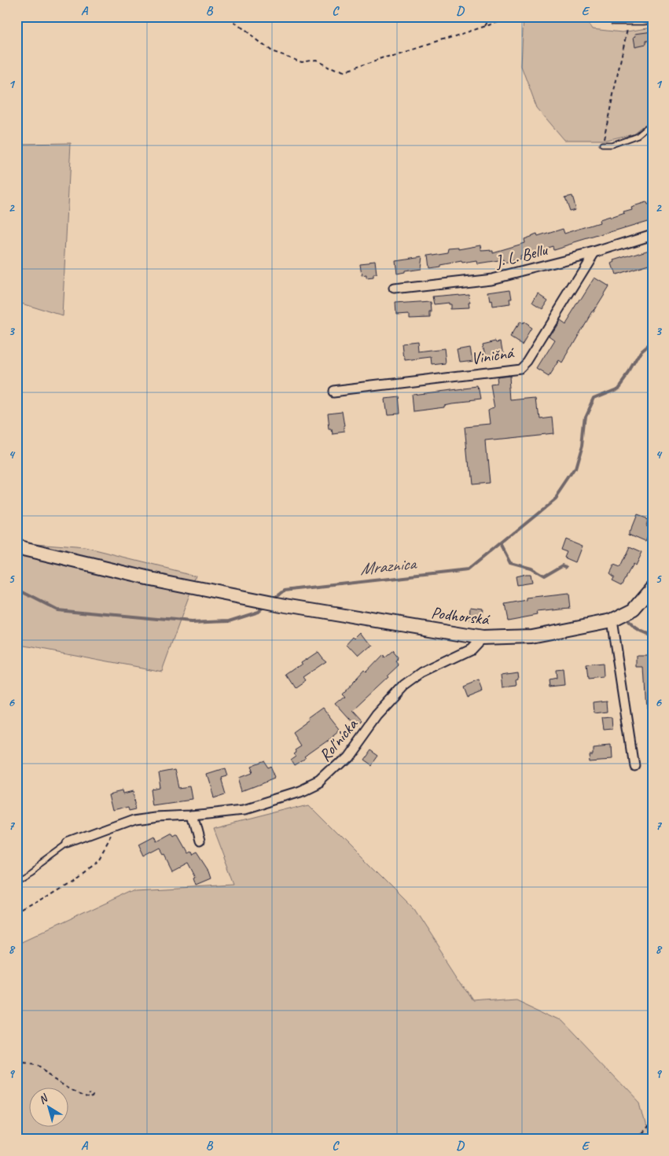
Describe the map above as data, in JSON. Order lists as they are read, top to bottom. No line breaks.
{"streets":{"street":["J. L. Bellu","Viničná","Podhorská","Roľnícka"]},"crossings":[["J. L. Bellu","Viničná"],["Podhorská","Roľnícka"]],"water":["Mraznica"],"north":"top left","grid":{"columns":["A","B","C","D","E"],"rows":["1","2","3","4","5","6","7","8","9"]}}
